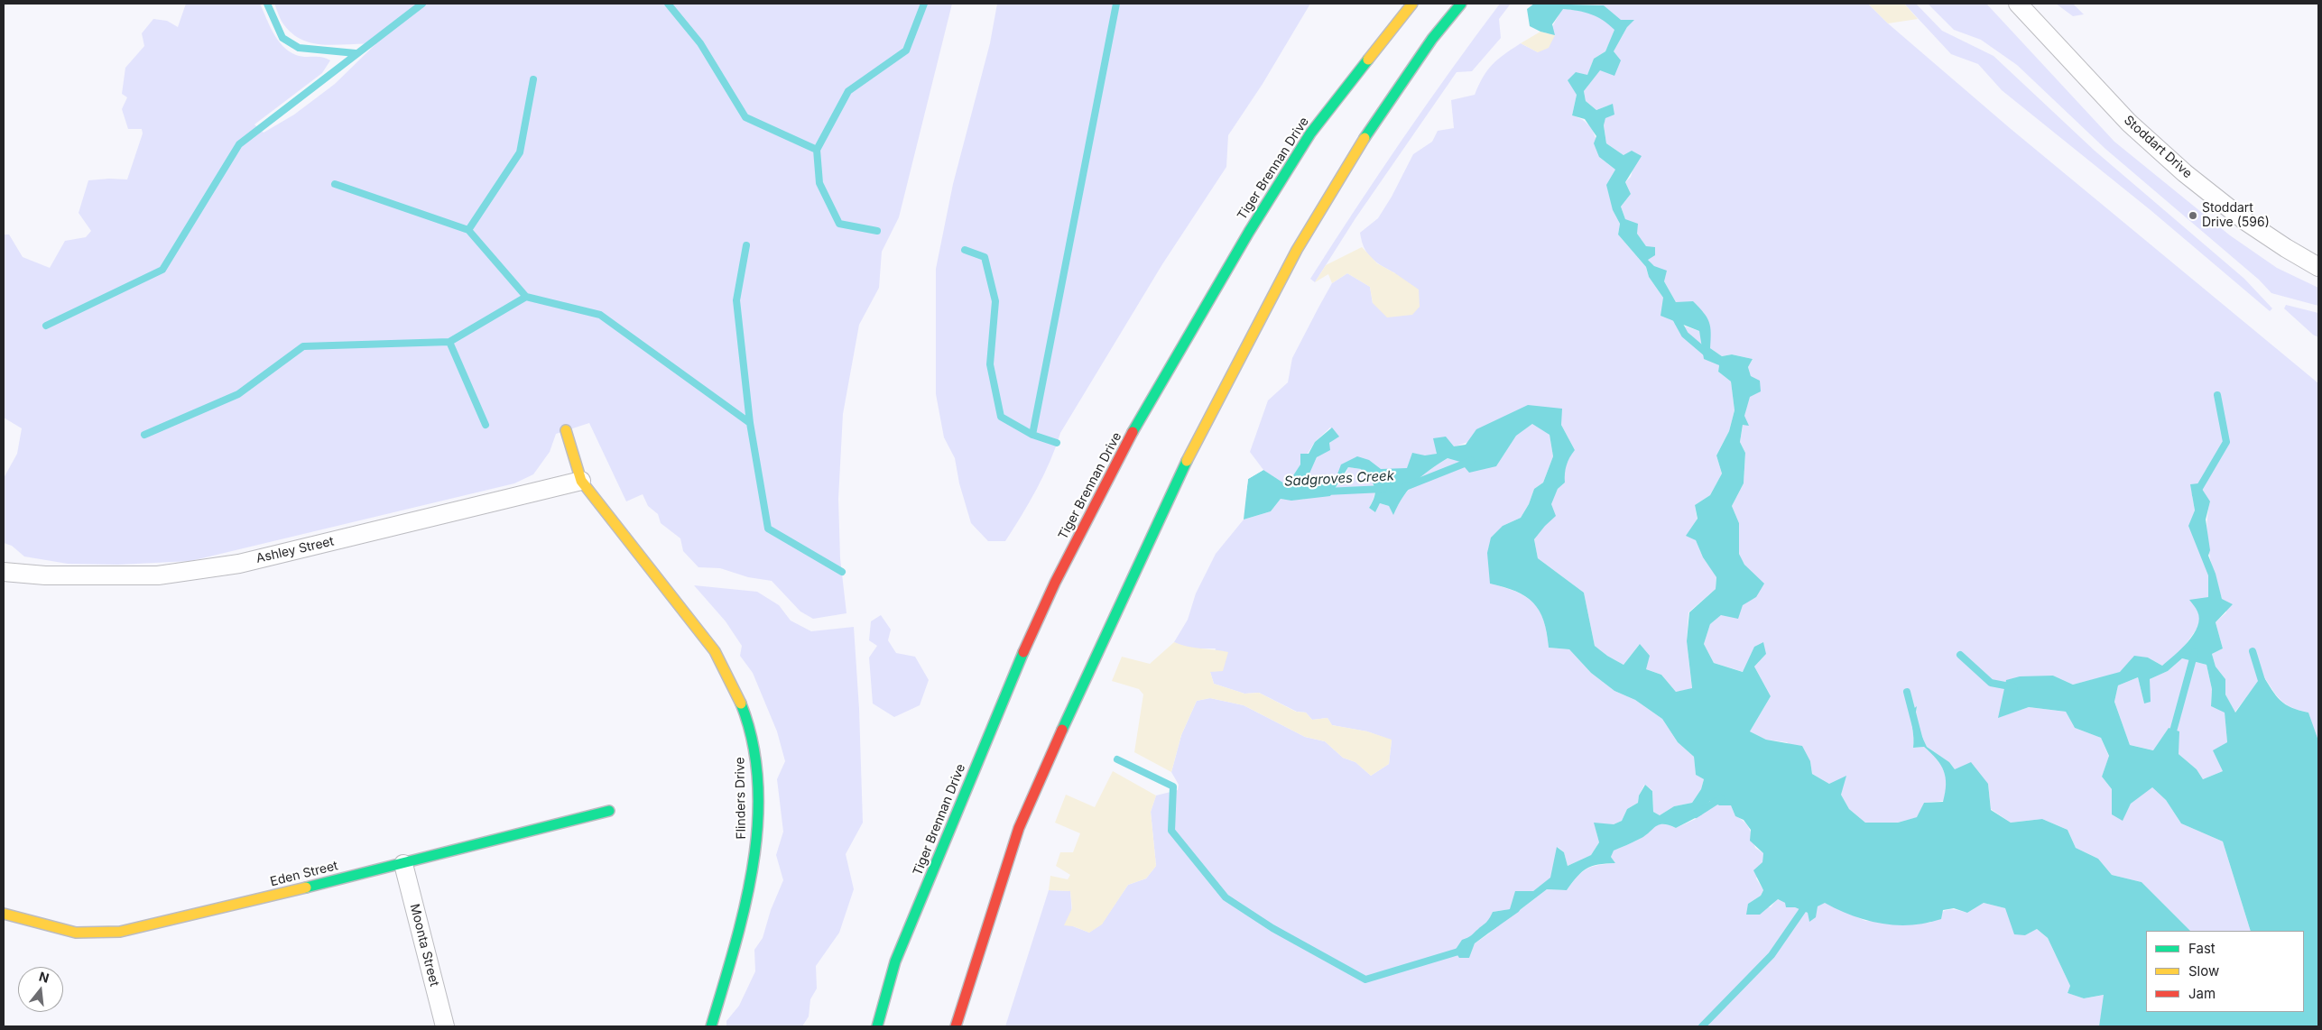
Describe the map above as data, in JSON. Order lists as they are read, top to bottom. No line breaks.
{"streets":{"main road":["Tiger Brennan Drive","Flinders Drive","Eden Street"],"street":["Stoddart Drive","Ashley Street","Moonta Street"]},"crossings":[["Ashley Street","Flinders Drive"],["Eden Street","Moonta Street"]],"water":["Sadgroves Creek"],"places":["Stoddart Drive (596)"],"legend":["Fast","Slow","Jam"],"north":"top"}
